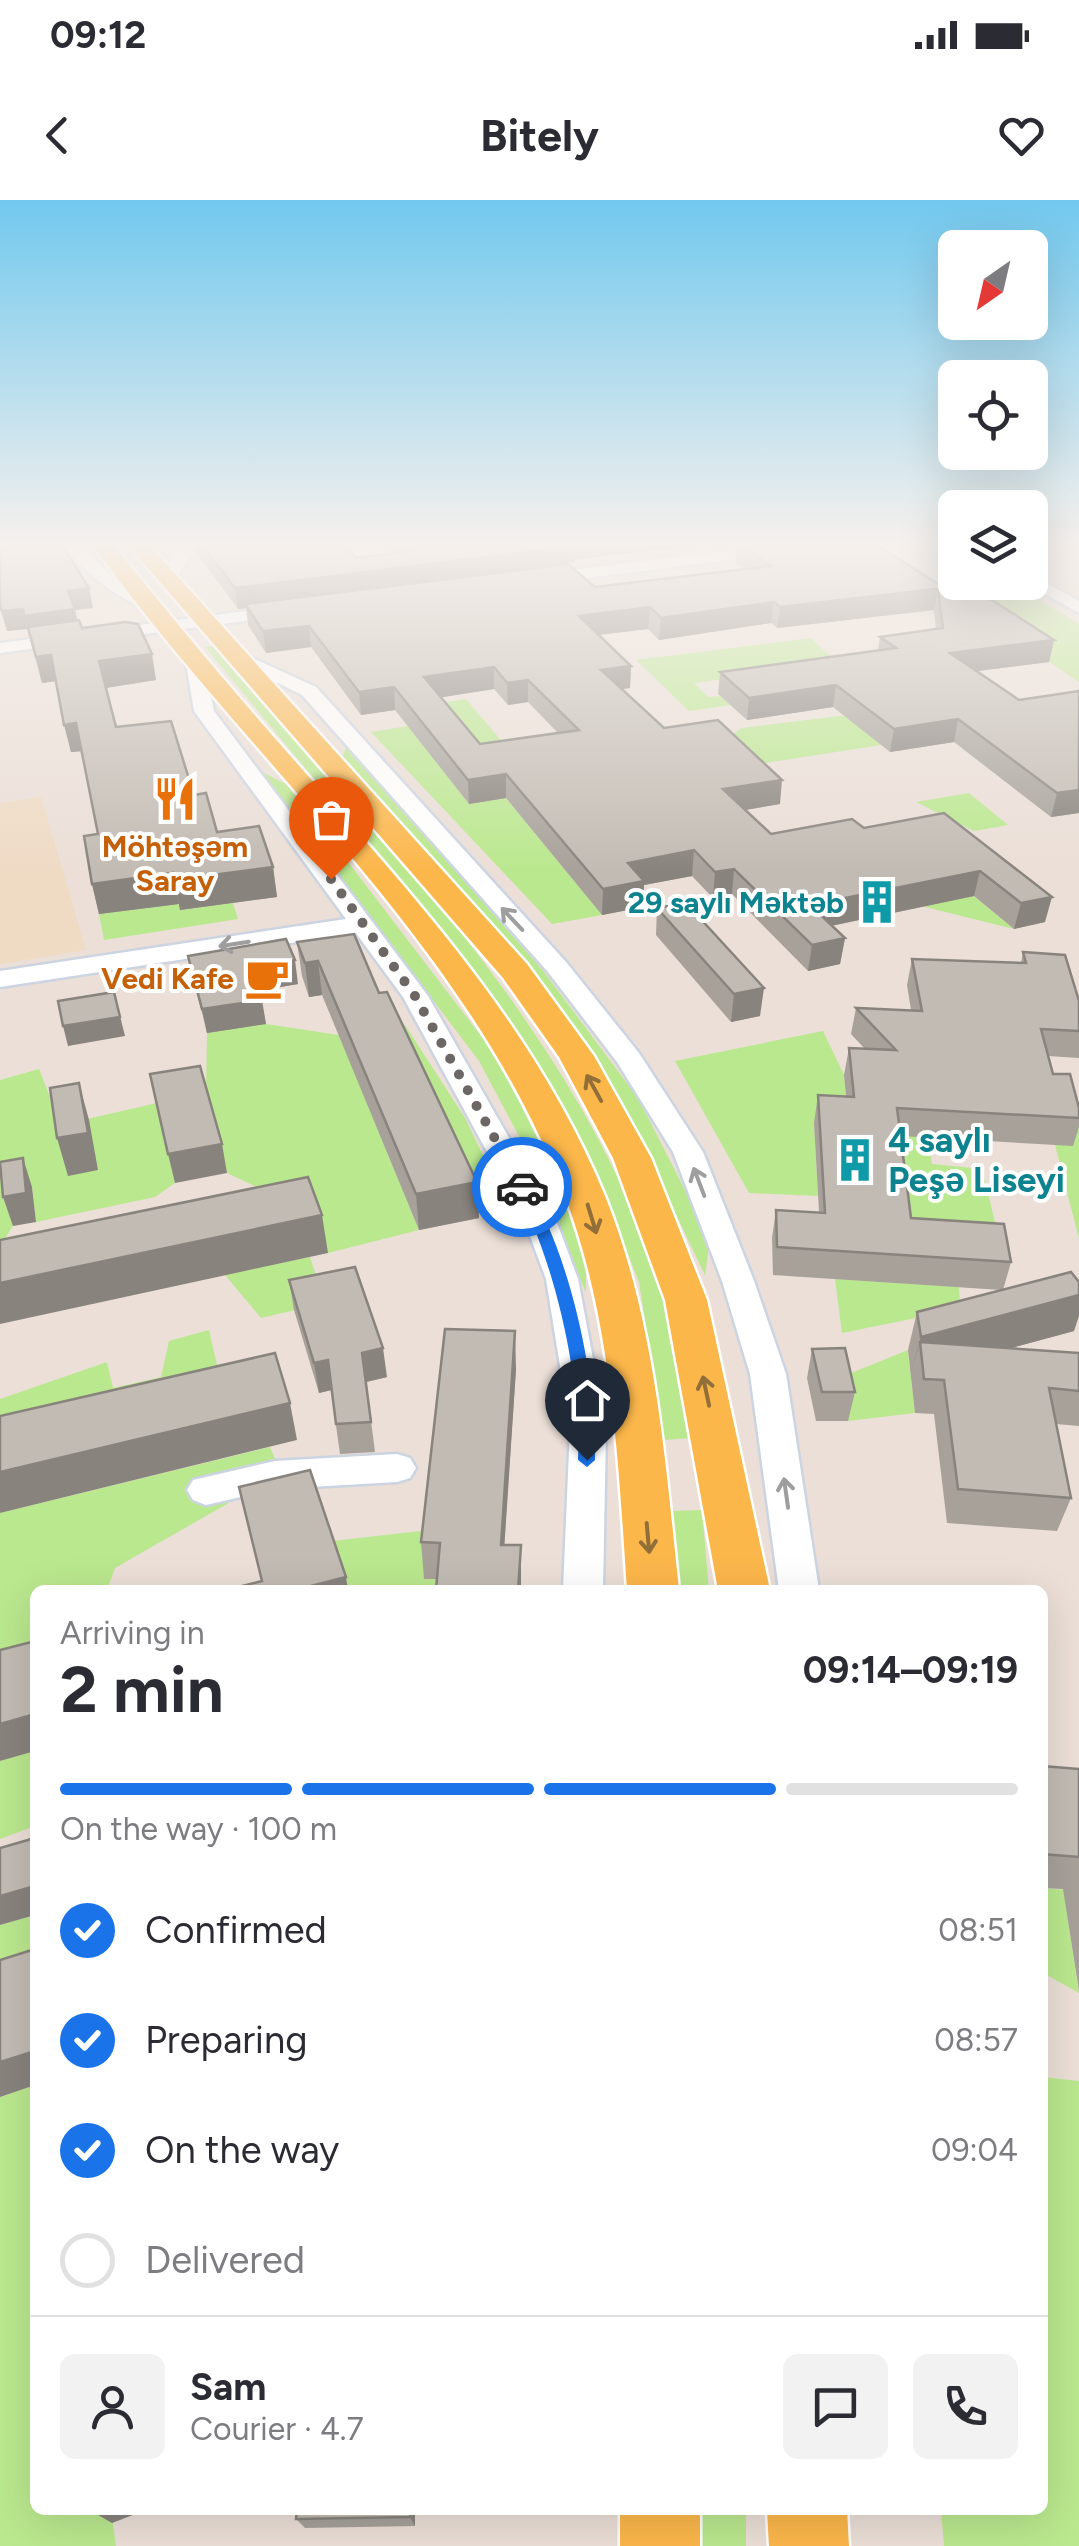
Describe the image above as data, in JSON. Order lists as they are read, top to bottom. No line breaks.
{"places":{"restaurant":["Möhtəşəm Saray"],"building":["29 saylı Məktəb","4 saylı Peşə Liseyi"],"cafe":["Vedi Kafe"]},"north":"bottom left","page":{"status":"09:12","header":"Bitely","heading":["2 min","Arriving in","09:14–09:19"],"panel":["Sam","Courier · 4.7"],"bar":"On the way · 100 m","list":[["Confirmed","08:51"],["Preparing","08:57"],["On the way","09:04"],"Delivered"]}}
